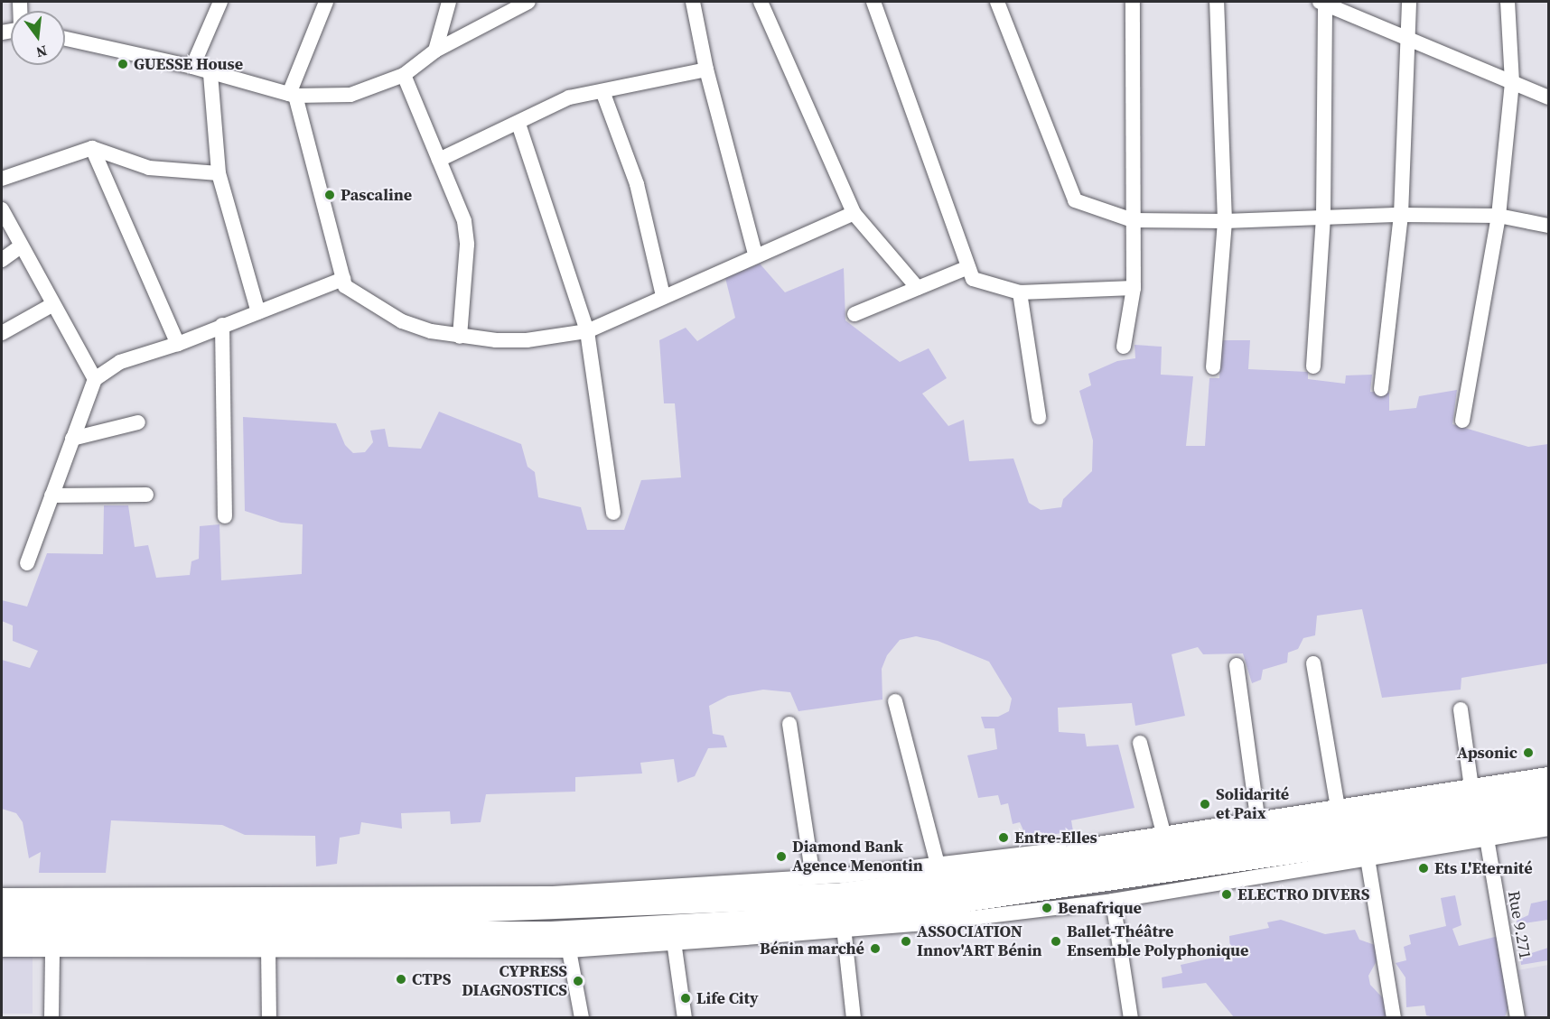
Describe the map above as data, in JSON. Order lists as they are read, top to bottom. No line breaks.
{"streets":{"street":["Rue 9.271"]},"places":["GUESSE House","Pascaline","Apsonic","Solidarité et Paix","Entre-Elles","Diamond Bank Agence Menontin","Ets L'Eternité","ELECTRO DIVERS","Benafrique","ASSOCIATION Innov'ART Bénin","Ballet-Théâtre Ensemble Polyphonique","Bénin marché","CTPS","CYPRESS DIAGNOSTICS","Life City"],"north":"bottom"}
